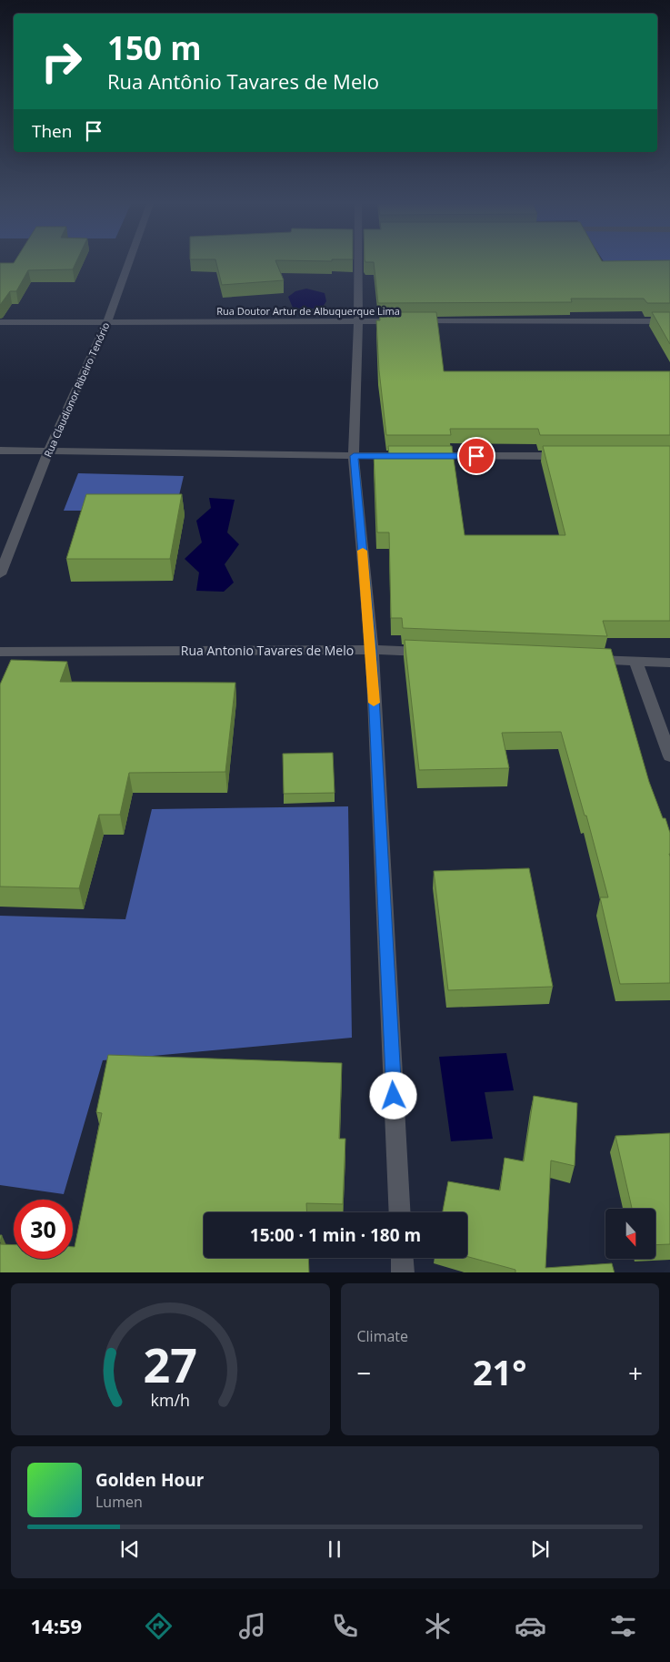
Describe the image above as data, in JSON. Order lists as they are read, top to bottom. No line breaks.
{"streets":{"street":["Rua Doutor Artur de Albuquerque Lima","Rua Claudionor Ribeiro Tenório","Rua Antonio Tavares de Melo"]},"crossings":[["Rua Doutor Artur de Albuquerque Lima","Rua Claudionor Ribeiro Tenório"]],"north":"bottom","page":{"turn":["150 m","Rua Antônio Tavares de Melo"],"then":"Then","limit":"30","trip":"15:00 · 1 min · 180 m","tile":"Climate","heat":["−","21°","+"],"song":["Golden Hour","Lumen"],"tabs":"14:59","gauge":["27","km/h"]}}
